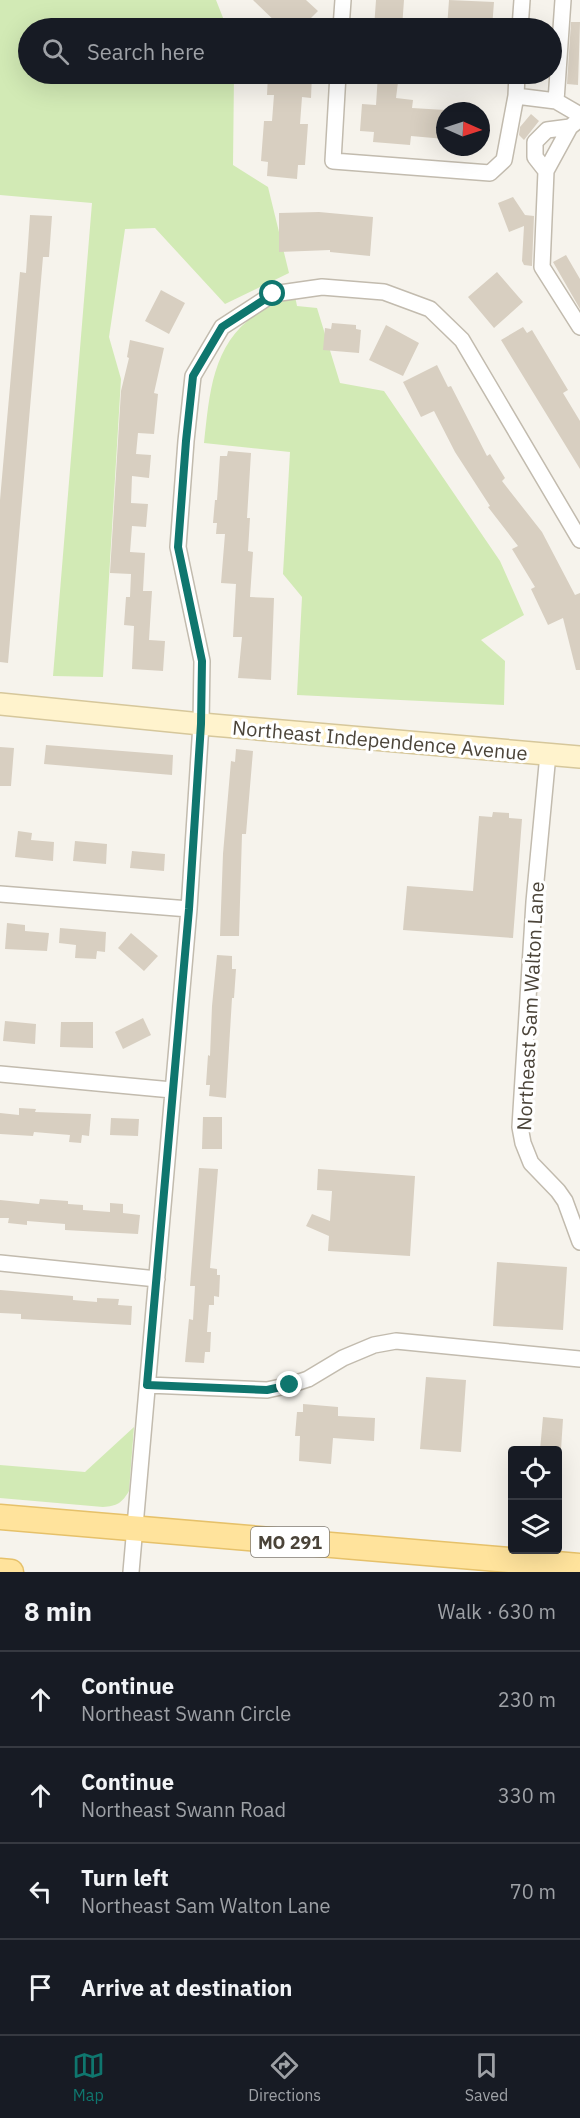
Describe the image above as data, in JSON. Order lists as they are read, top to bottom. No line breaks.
{"streets":{"main road":["MO 291"],"street":["Northeast Independence Avenue","Northeast Sam Walton Lane"]},"crossings":[["Northeast Independence Avenue","Northeast Sam Walton Lane"]],"north":"right","page":{"search":"Search here","heading":["8 min","Walk · 630 m"],"list":[["Continue","Northeast Swann Circle","230 m"],["Continue","Northeast Swann Road","330 m"],["Turn left","Northeast Sam Walton Lane","70 m"],"Arrive at destination"],"nav":["Map","Directions","Saved"]}}
